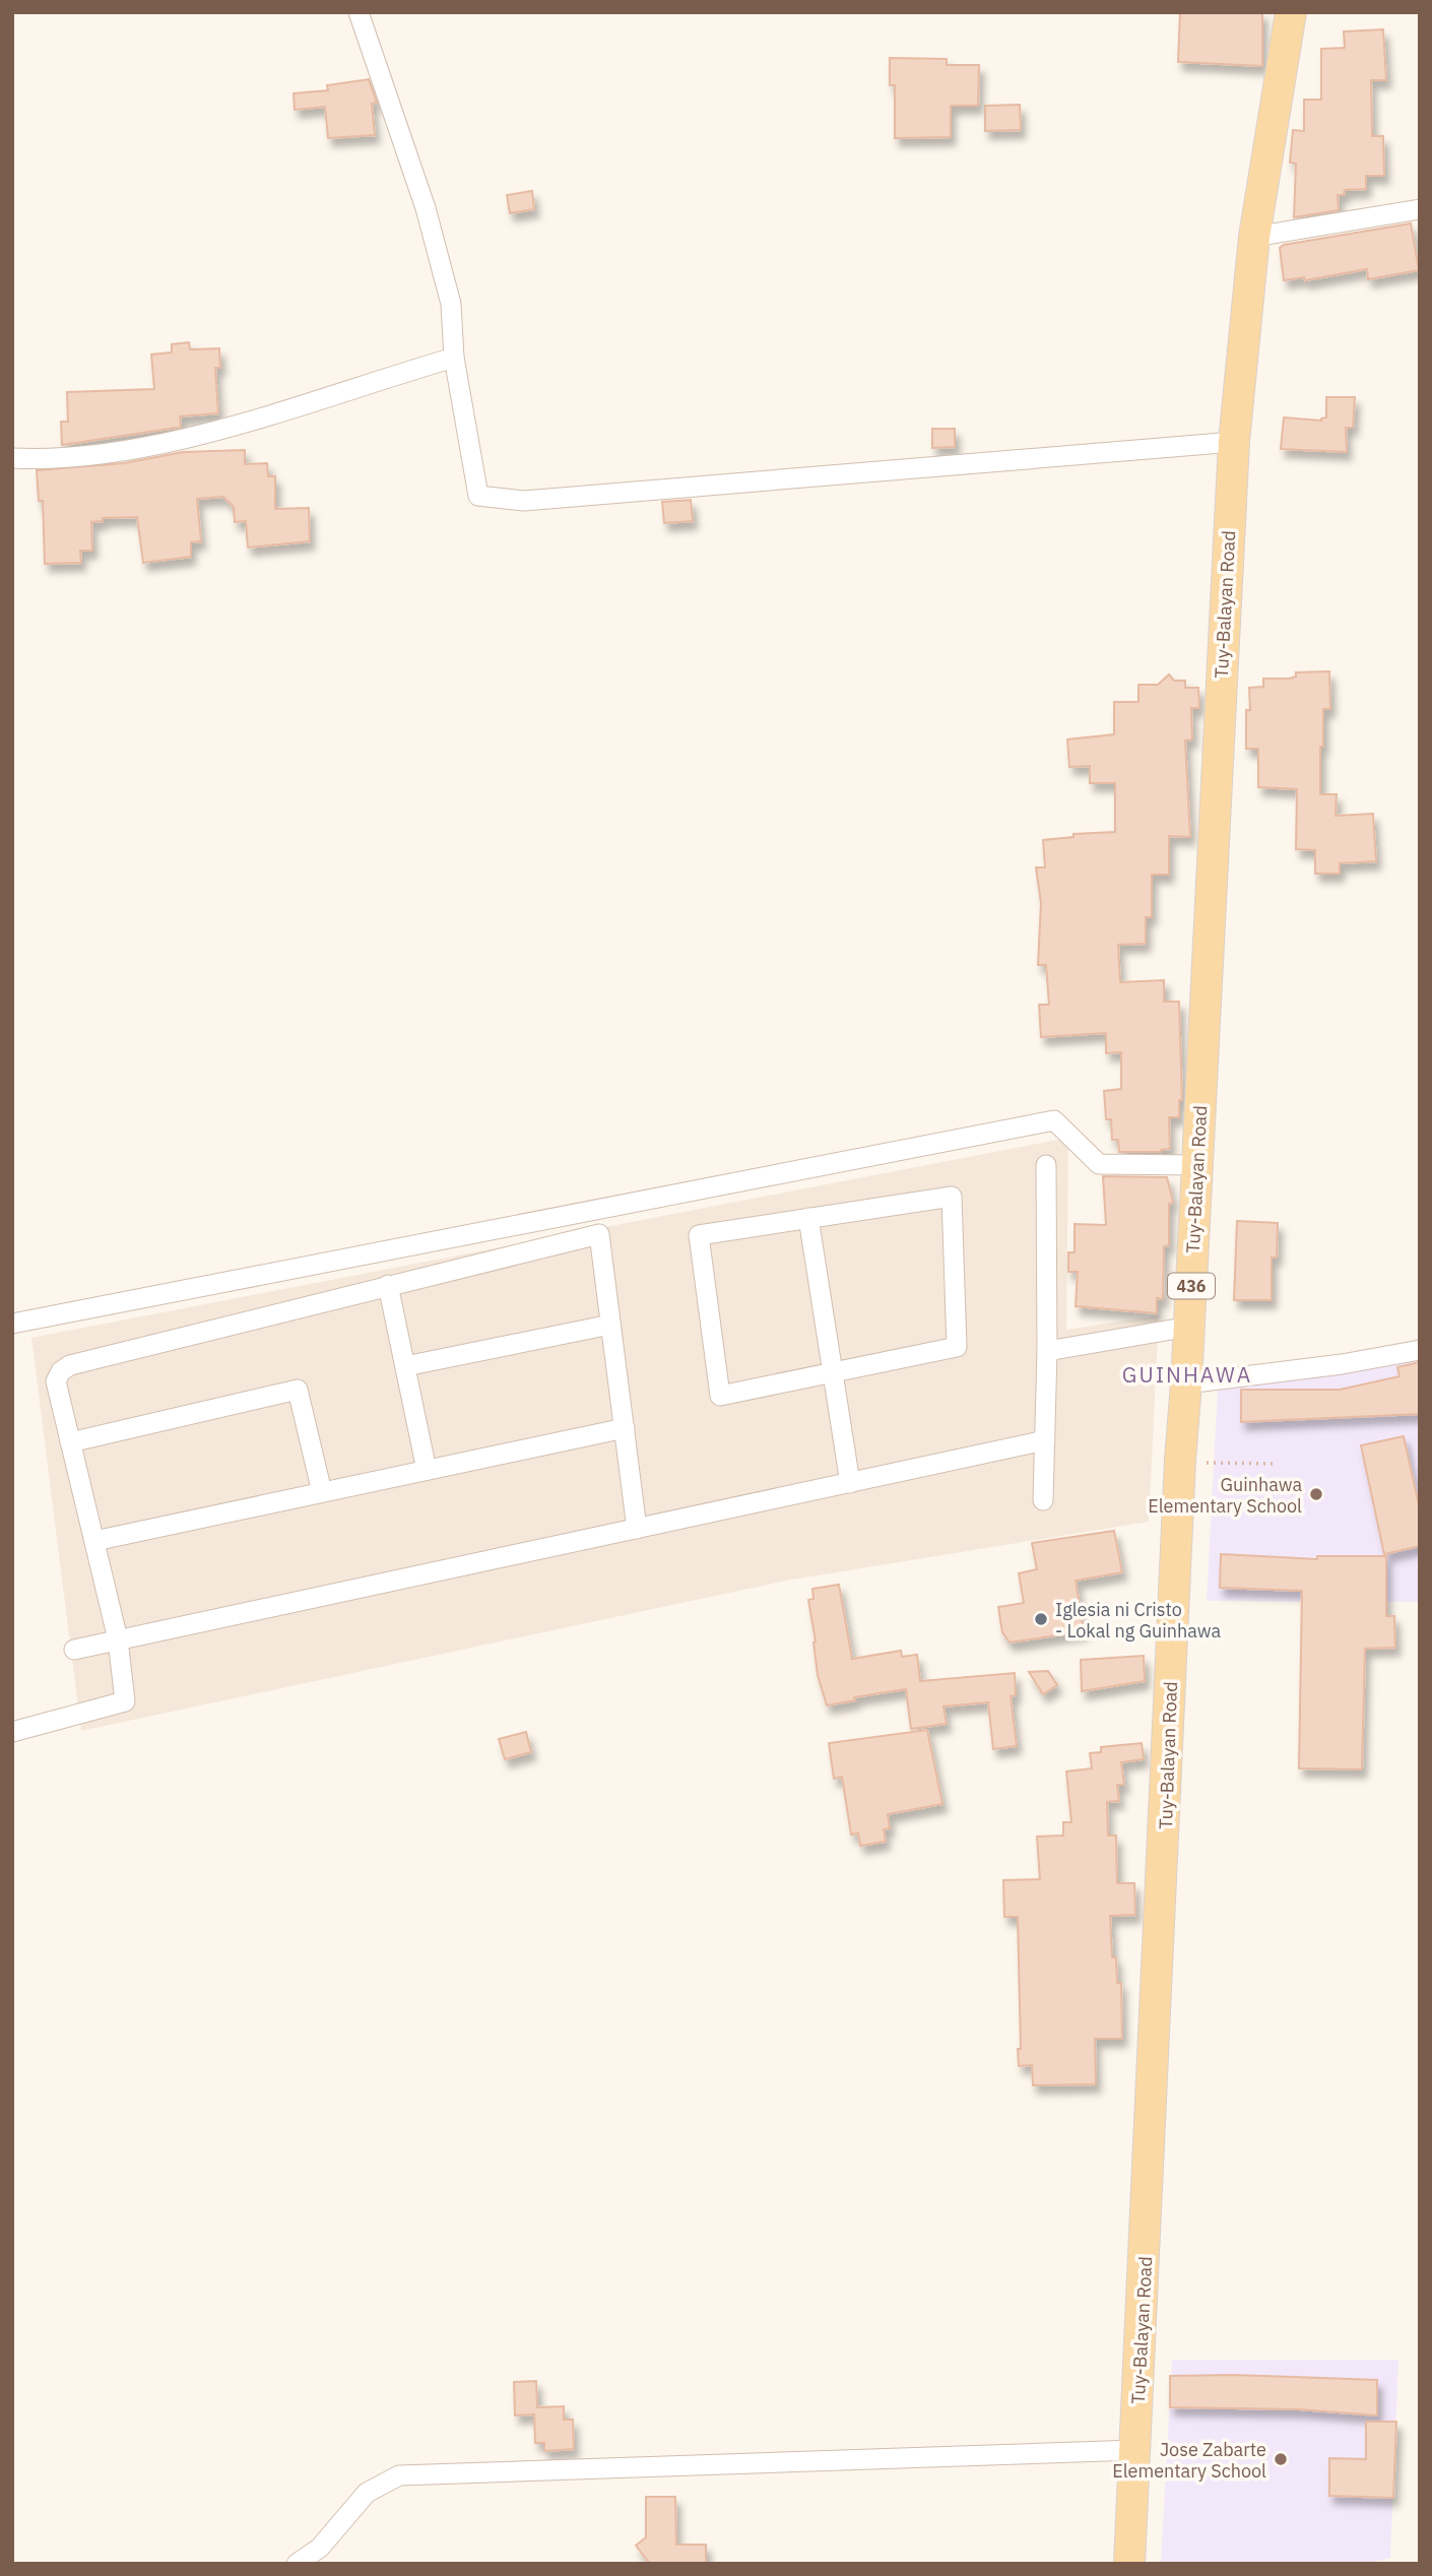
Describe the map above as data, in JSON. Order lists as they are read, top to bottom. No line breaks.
{"streets":{"main road":["Tuy-Balayan Road","436"]},"districts":["GUINHAWA"],"places":["Guinhawa Elementary School","Iglesia ni Cristo - Lokal ng Guinhawa","Jose Zabarte Elementary School"]}
